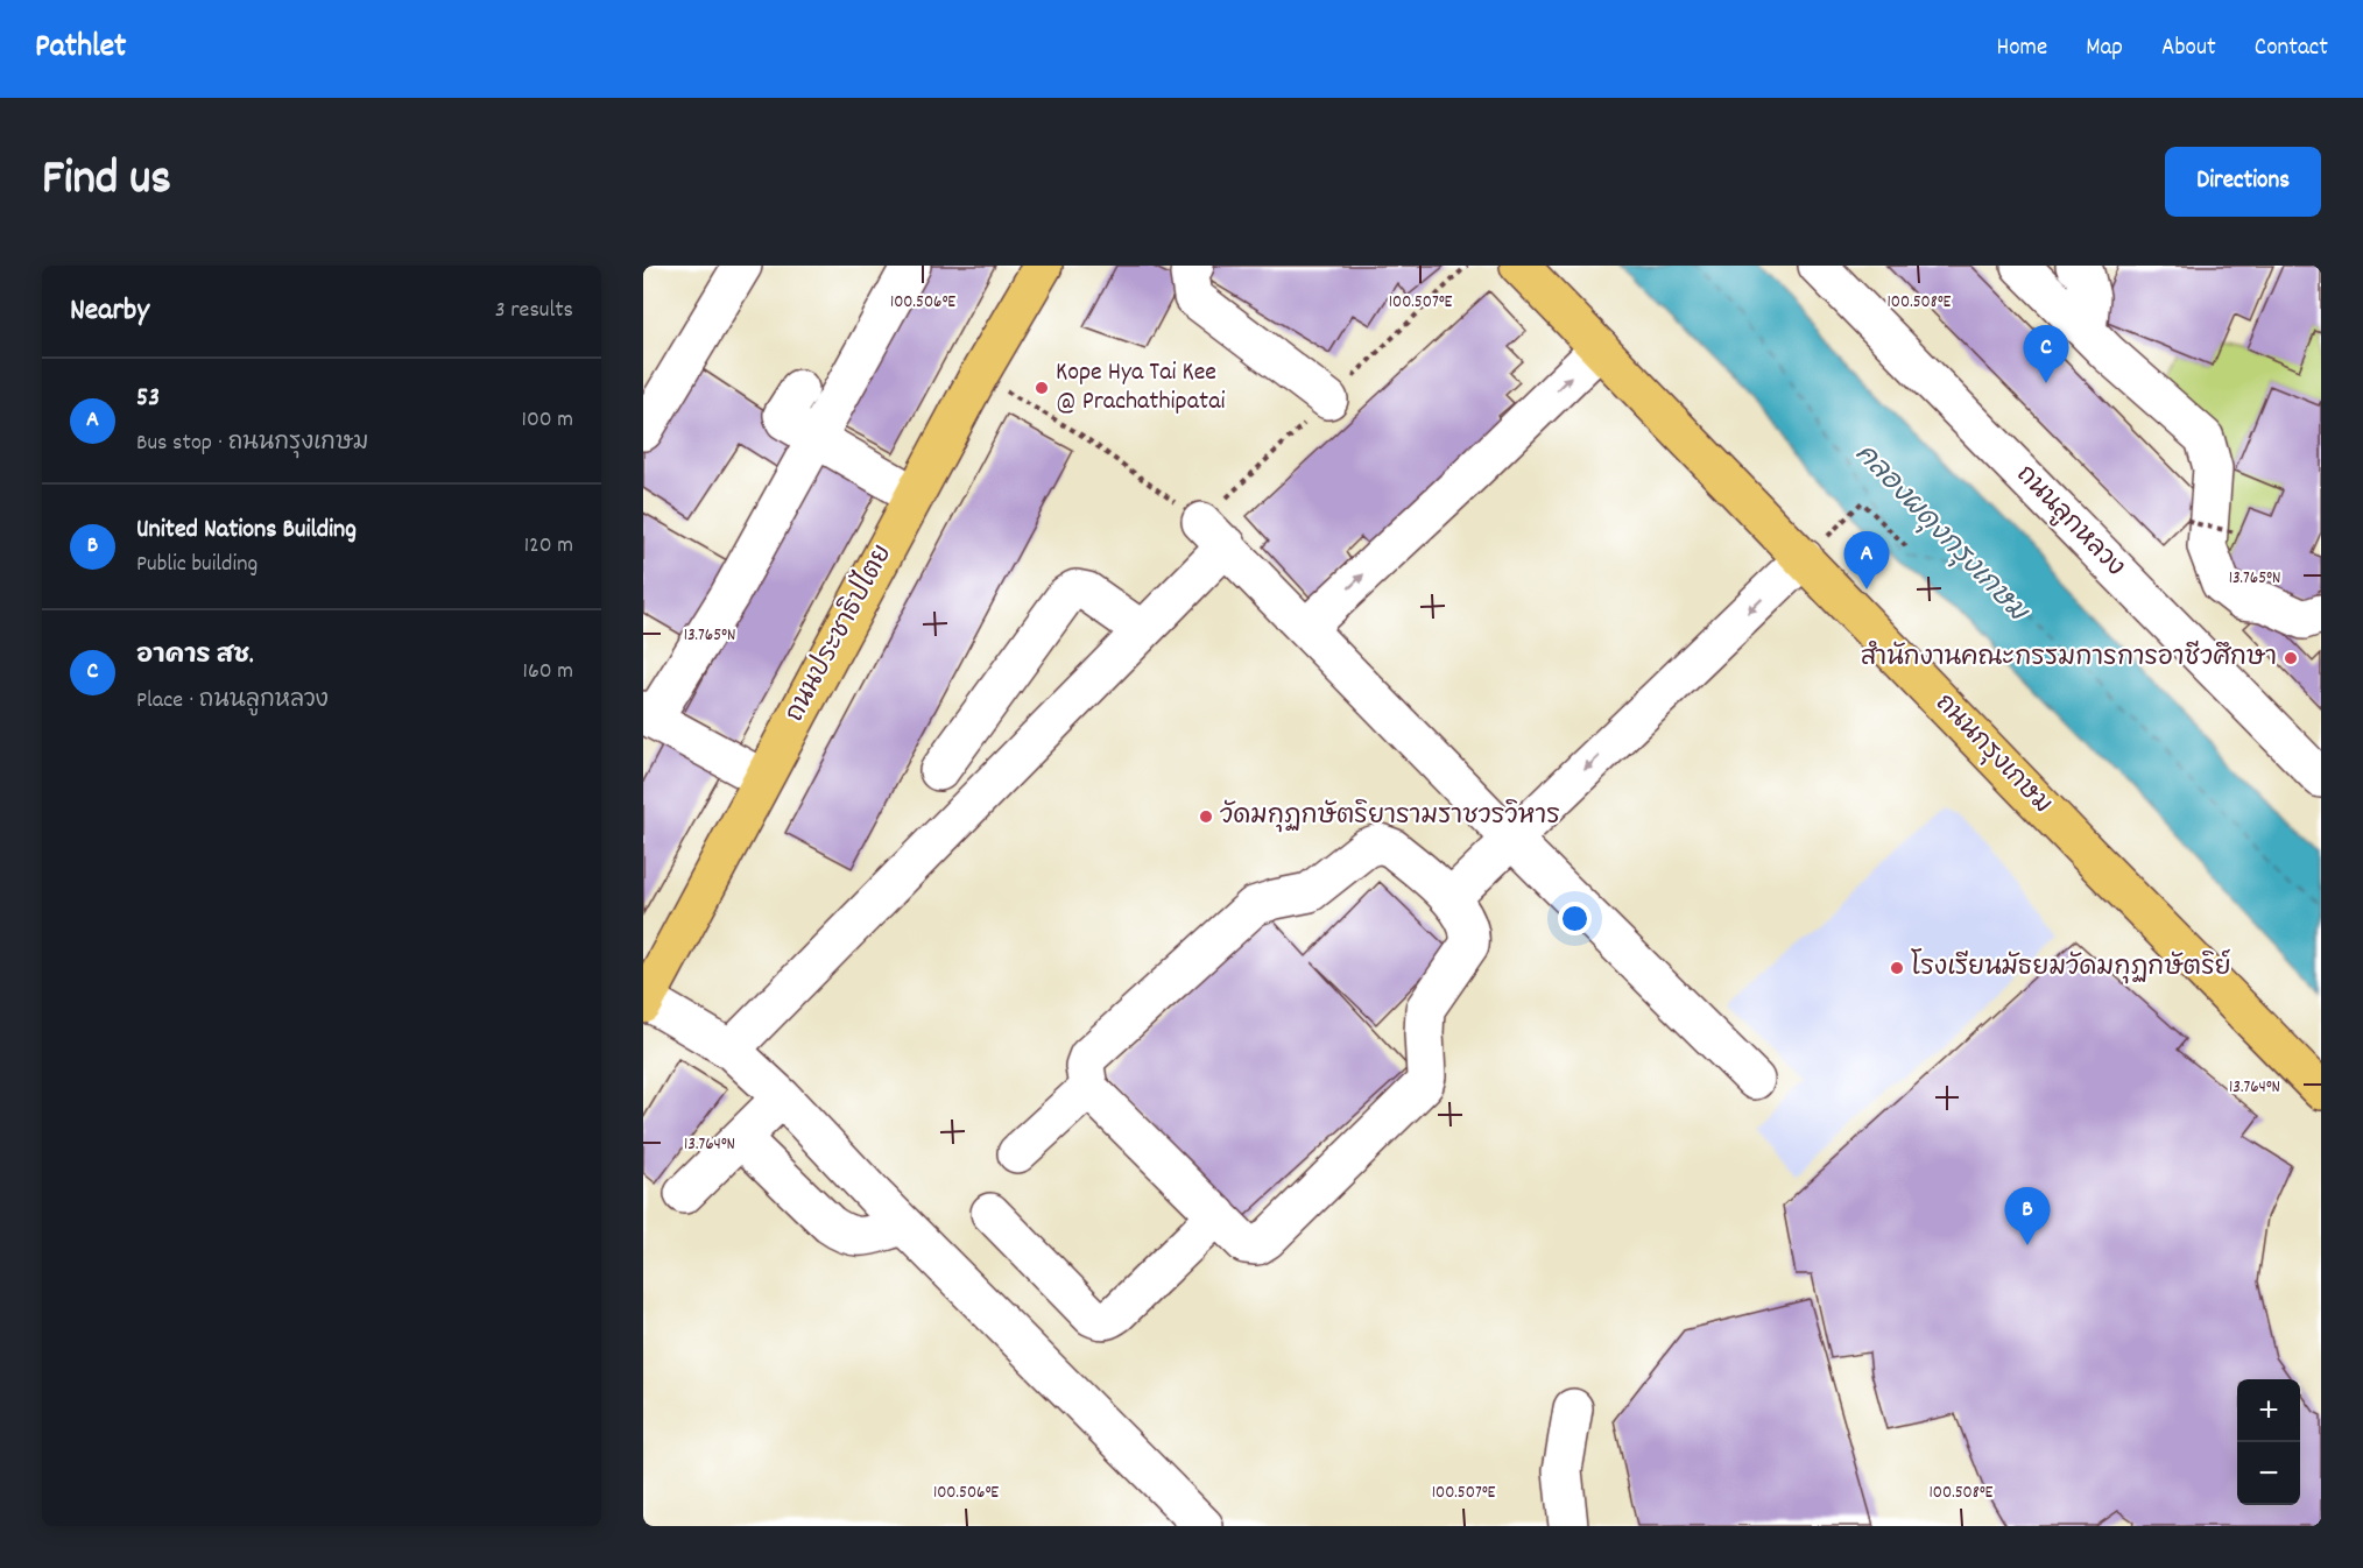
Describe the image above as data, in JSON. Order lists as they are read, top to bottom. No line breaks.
{"streets":{"main road":["ถนนประชาธิปไตย","ถนนกรุงเกษม"],"street":["ถนนลูกหลวง"]},"water":["คลองผดุงกรุงเกษม"],"places":["Kope Hya Tai Kee @ Prachathipatai","สำนักงานคณะกรรมการการอาชีวศึกษา","วัดมกุฏกษัตริยารามราชวรวิหาร","โรงเรียนมัธยมวัดมกุฏกษัตริย์"],"page":{"header":"Pathlet","nav":["Home","Map","About","Contact"],"title":"Find us","buttons":"Directions","heading":["Nearby","3 results"],"pins":["C","A","B"],"list":[{"mark":"A","name":"53","note":"Bus stop · ถนนกรุงเกษม","value":"100 m"},{"mark":"B","name":"United Nations Building","note":"Public building","value":"120 m"},{"mark":"C","name":"อาคาร สช.","note":"Place · ถนนลูกหลวง","value":"160 m"}],"map_buttons":["+","−"]},"coordinates":["100.506°E","100.507°E","100.508°E","13.765°N","13.764°N"]}
